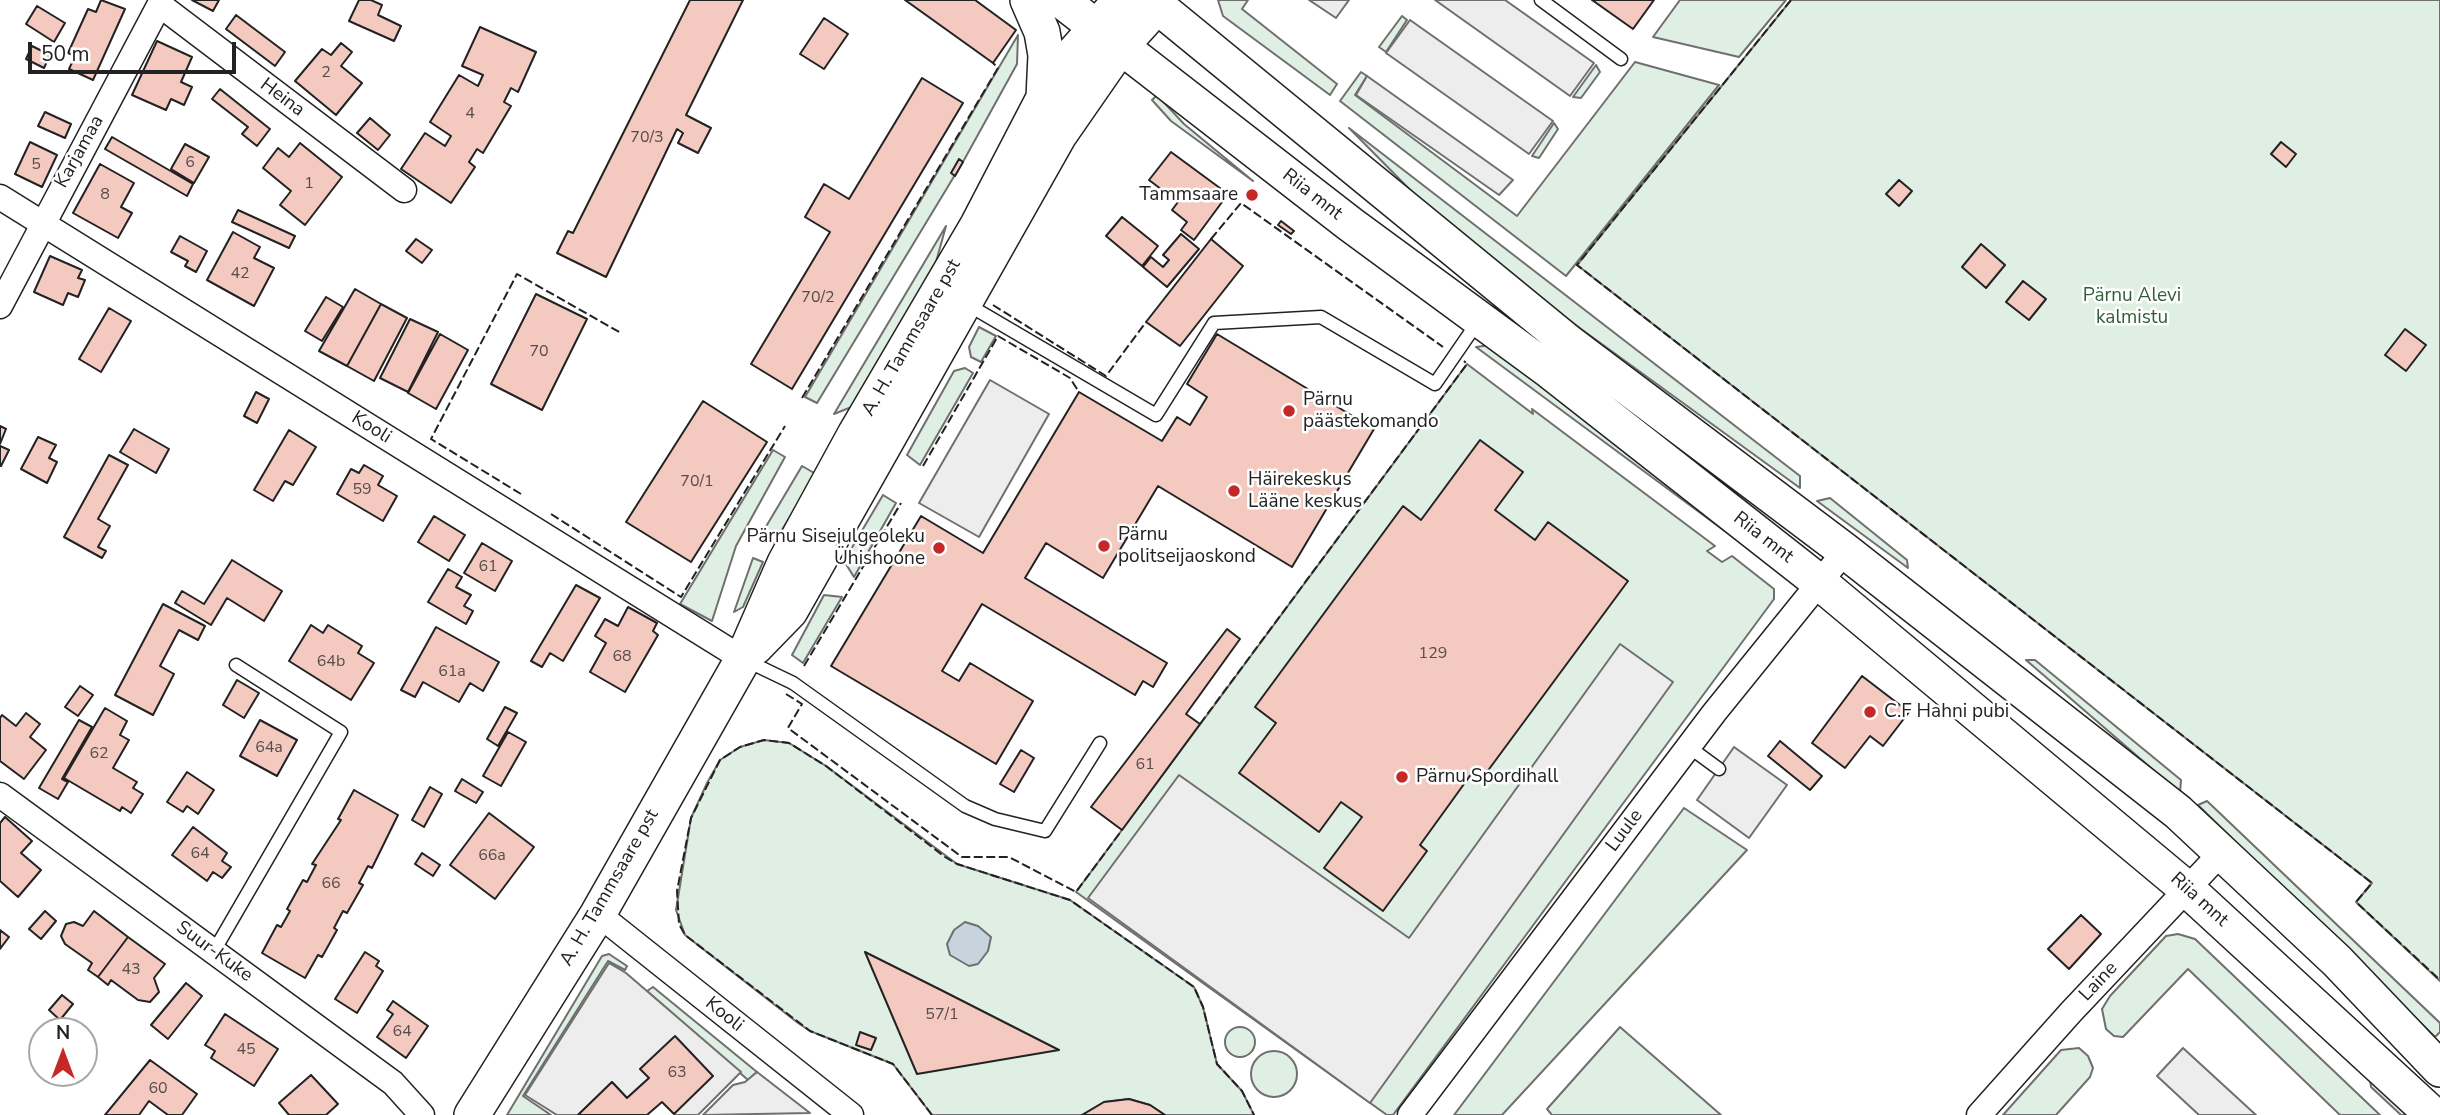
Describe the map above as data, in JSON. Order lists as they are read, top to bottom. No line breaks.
{"streets":{"main road":["Riia mnt","A. H. Tammsaare pst"],"street":["Heina","Karjamaa","Kooli","Luule","Suur-Kuke","Laine"]},"crossings":[["Heina","Karjamaa"],["Karjamaa","Kooli"],["Riia mnt","A. H. Tammsaare pst"],["Riia mnt","Luule"],["Riia mnt","Laine"],["A. H. Tammsaare pst","Kooli"]],"parks":["Pärnu Alevi kalmistu"],"places":["Tammsaare","Pärnu päästekomando","Häirekeskus Lääne keskus","Pärnu politseijaoskond","Pärnu Sisejulgeoleku Ühishoone","C.F Hahni pubi","Pärnu Spordihall"],"house_numbers":["2","4","70/3","6","5","1","8","42","70/2","70","70/1","59","61","129","68","64b","61a","64a","62","61","64","66a","66","43","57/1","64","45","63","60"],"scale_bar":"50 m","north":"top"}
